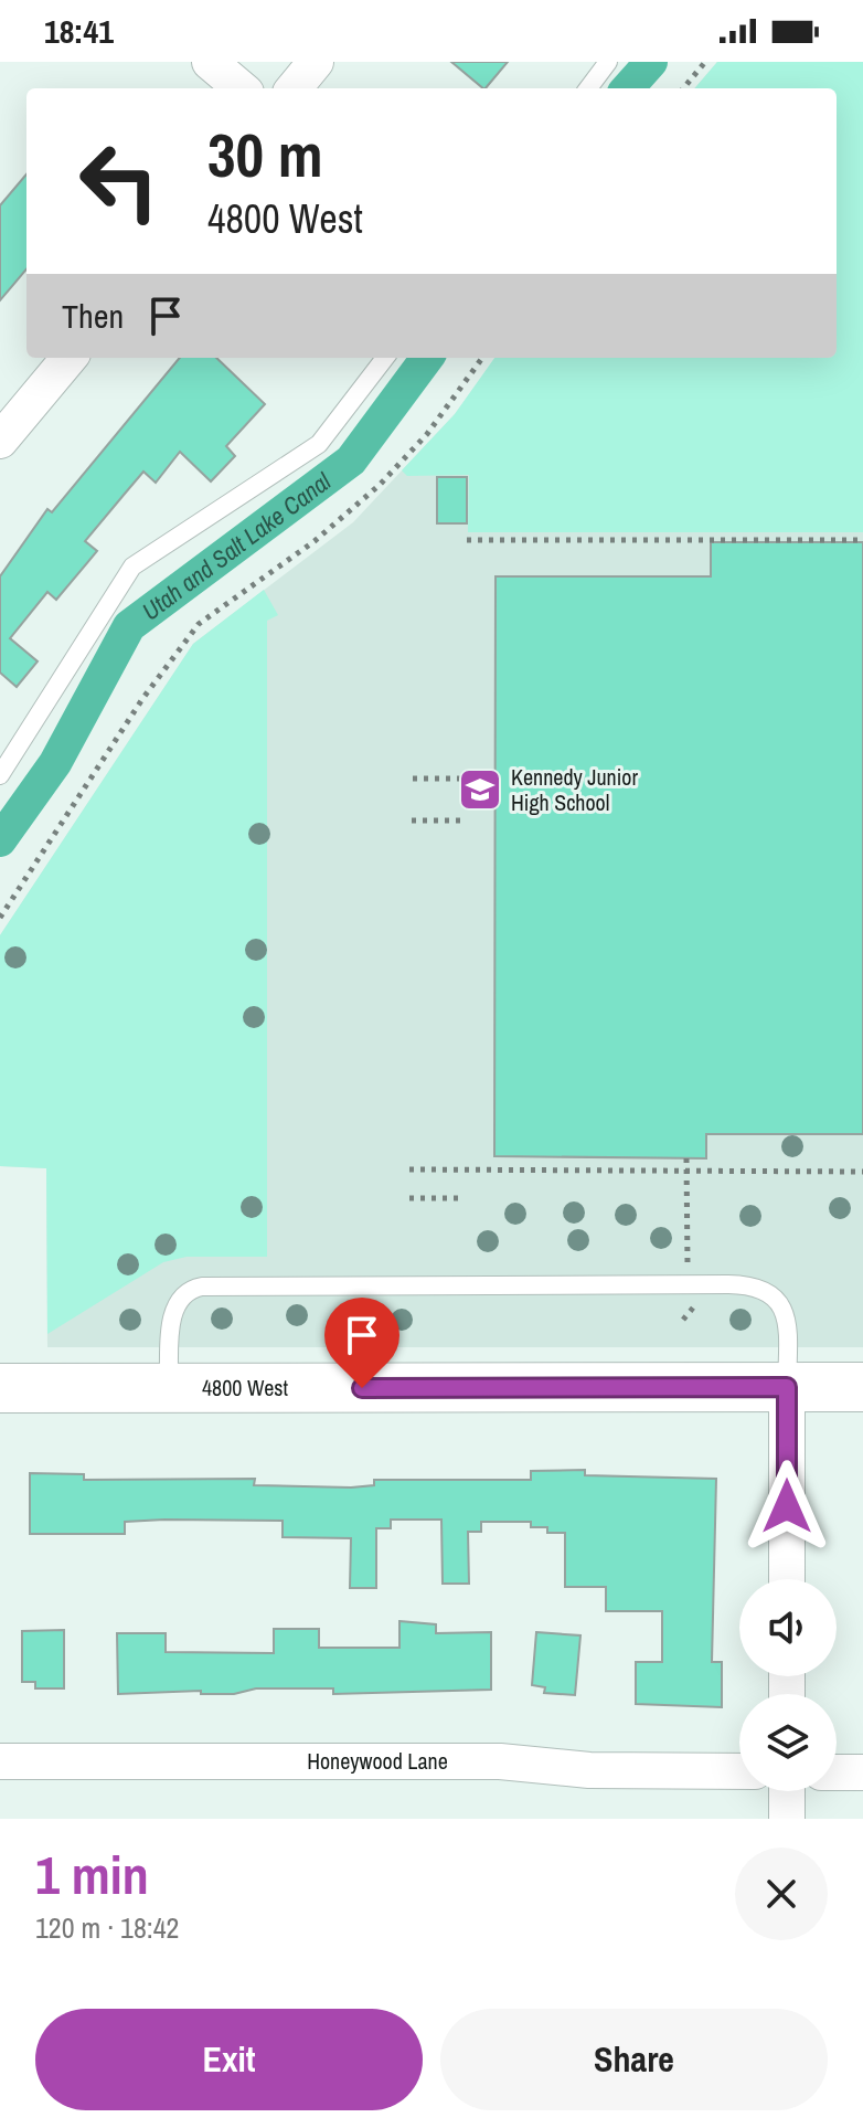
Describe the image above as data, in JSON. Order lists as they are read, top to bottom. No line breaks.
{"streets":{"main road":["4800 West"],"street":["Honeywood Lane"]},"water":["Utah and Salt Lake Canal"],"places":{"school or university":["Kennedy Junior High School"]},"page":{"status":"18:41","turn":["30 m","4800 West"],"then":"Then","heading":["1 min","120 m · 18:42"],"buttons":["Exit","Share"]}}
